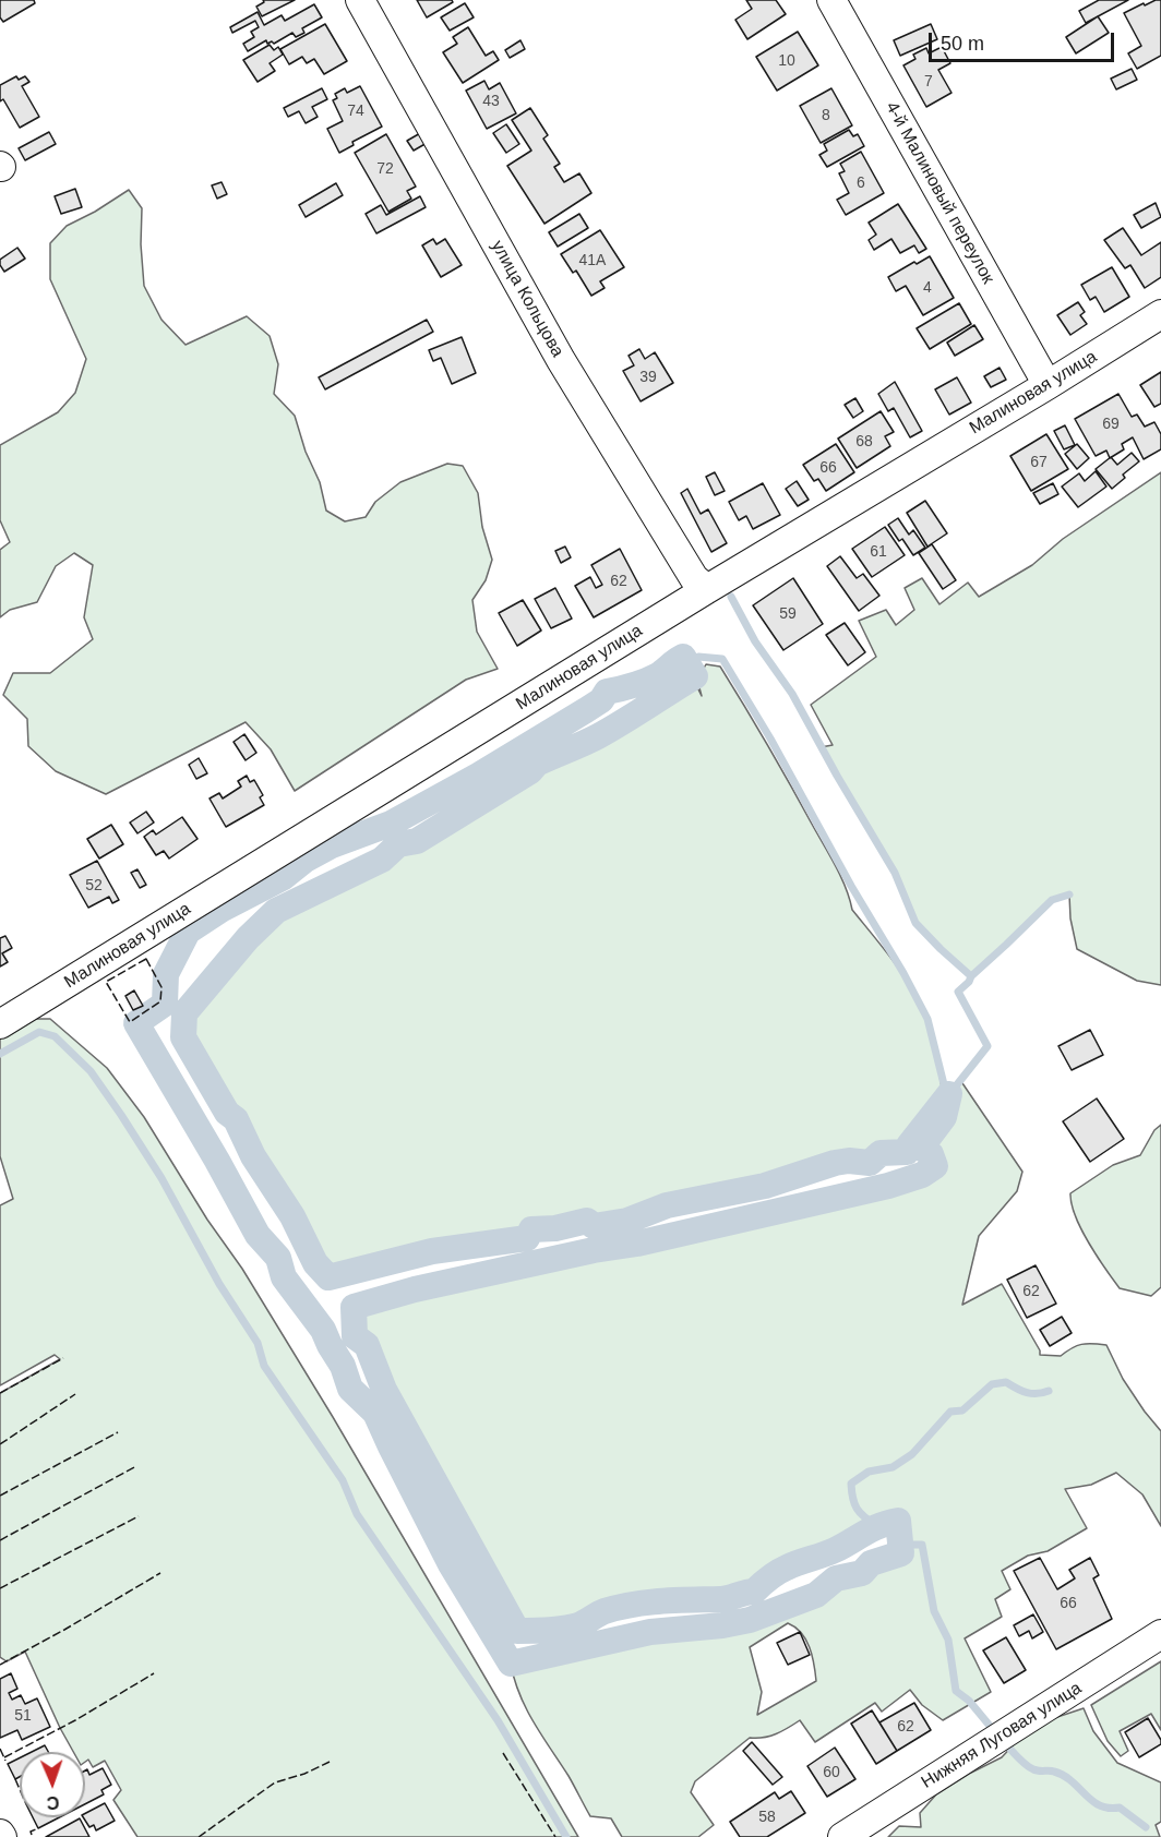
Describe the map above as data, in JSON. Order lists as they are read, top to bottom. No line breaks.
{"streets":{"street":["4-й Малиновый переулок","улица Кольцова","Малиновая улица","Нижняя Луговая улица"]},"crossings":[["4-й Малиновый переулок","Малиновая улица"],["улица Кольцова","Малиновая улица"]],"house_numbers":["10","7","43","74","8","72","6","41А","4","39","69","68","67","66","61","62","59","52","62","66","51","62","60","58"],"scale_bar":"50 m","north":"bottom"}
